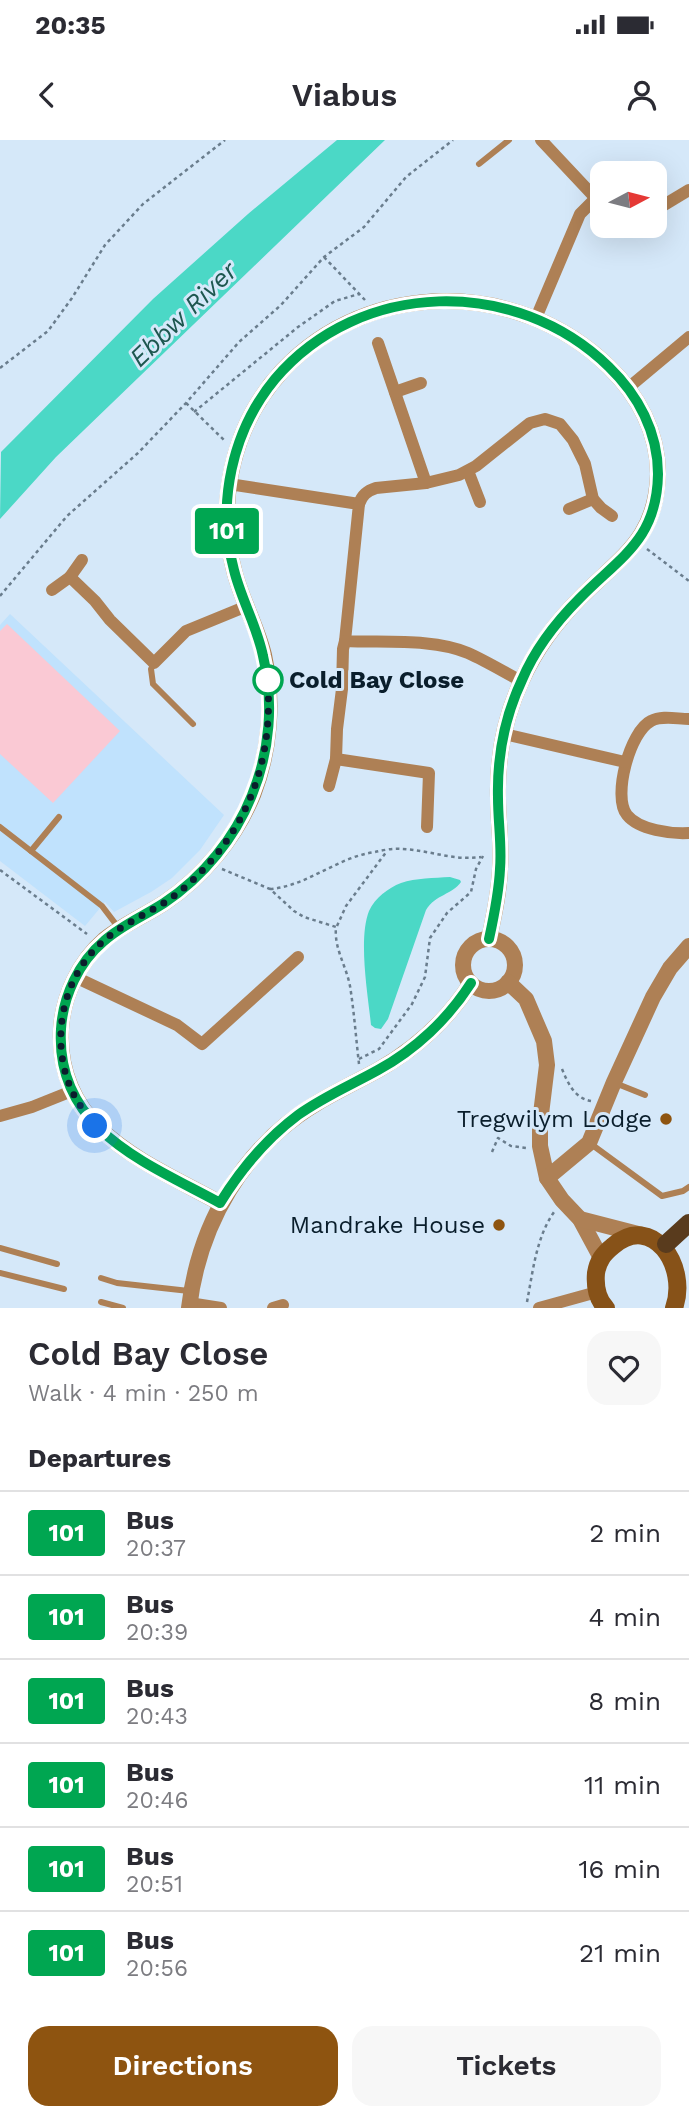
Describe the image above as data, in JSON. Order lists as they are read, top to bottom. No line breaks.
{"water":["Ebbw River"],"places":["Cold Bay Close","Tregwilym Lodge","Mandrake House"],"lines":["bus line 101"],"north":"right","page":{"status":"20:35","header":"Viabus","on_map":"101","heading":[["Cold Bay Close","Walk · 4 min · 250 m"],"Departures"],"list":[{"mark":"101","name":"Bus","note":"20:37","value":"2 min"},{"mark":"101","name":"Bus","note":"20:39","value":"4 min"},{"mark":"101","name":"Bus","note":"20:43","value":"8 min"},{"mark":"101","name":"Bus","note":"20:46","value":"11 min"},{"mark":"101","name":"Bus","note":"20:51","value":"16 min"},{"mark":"101","name":"Bus","note":"20:56","value":"21 min"}],"buttons":["Directions","Tickets"]}}
